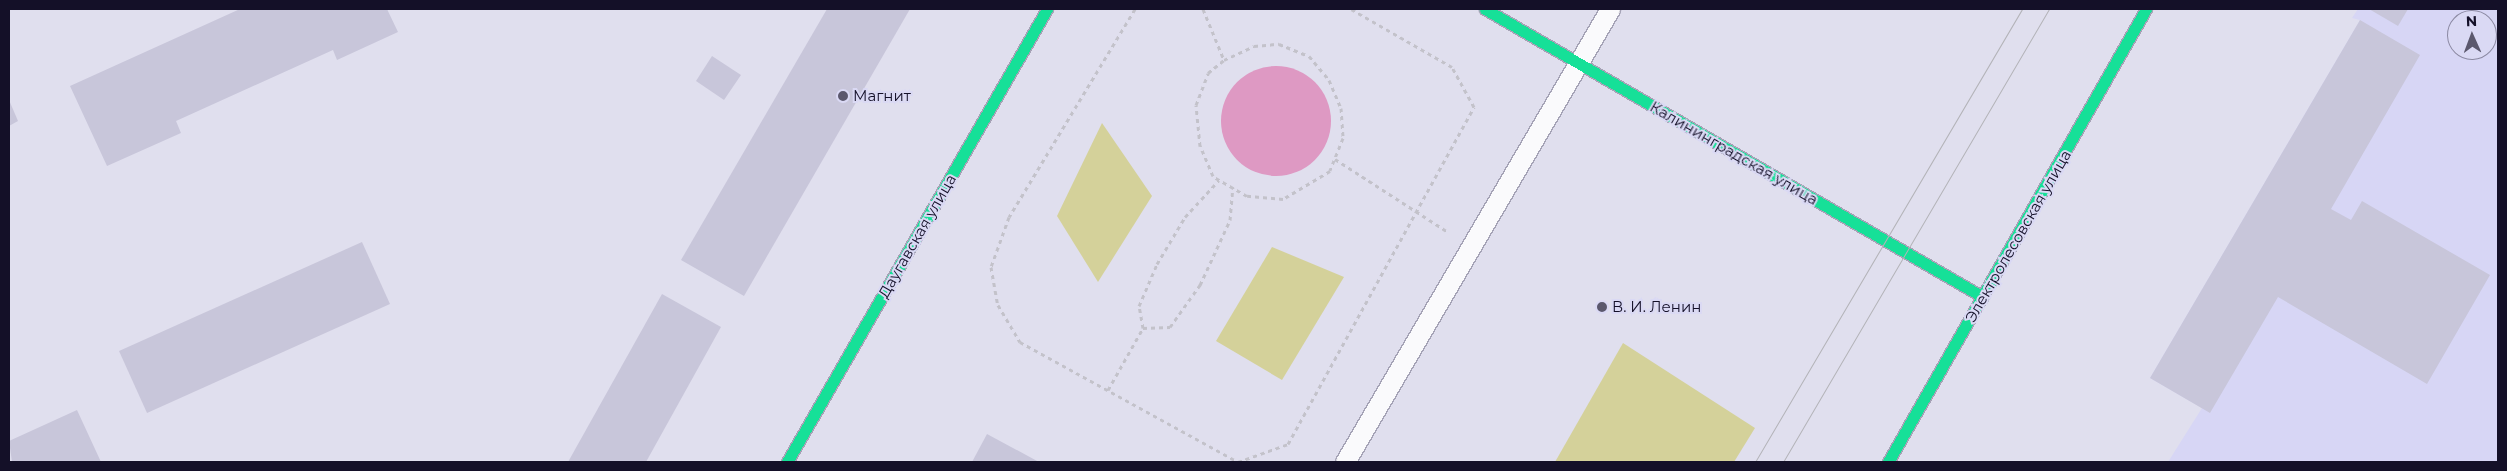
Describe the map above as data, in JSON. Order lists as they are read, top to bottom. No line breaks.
{"streets":{"street":["Калининградская улица","Даугавская улица","Электролесовская улица"]},"crossings":[["Калининградская улица","Электролесовская улица"]],"places":["Магнит","В. И. Ленин"],"north":"top"}
